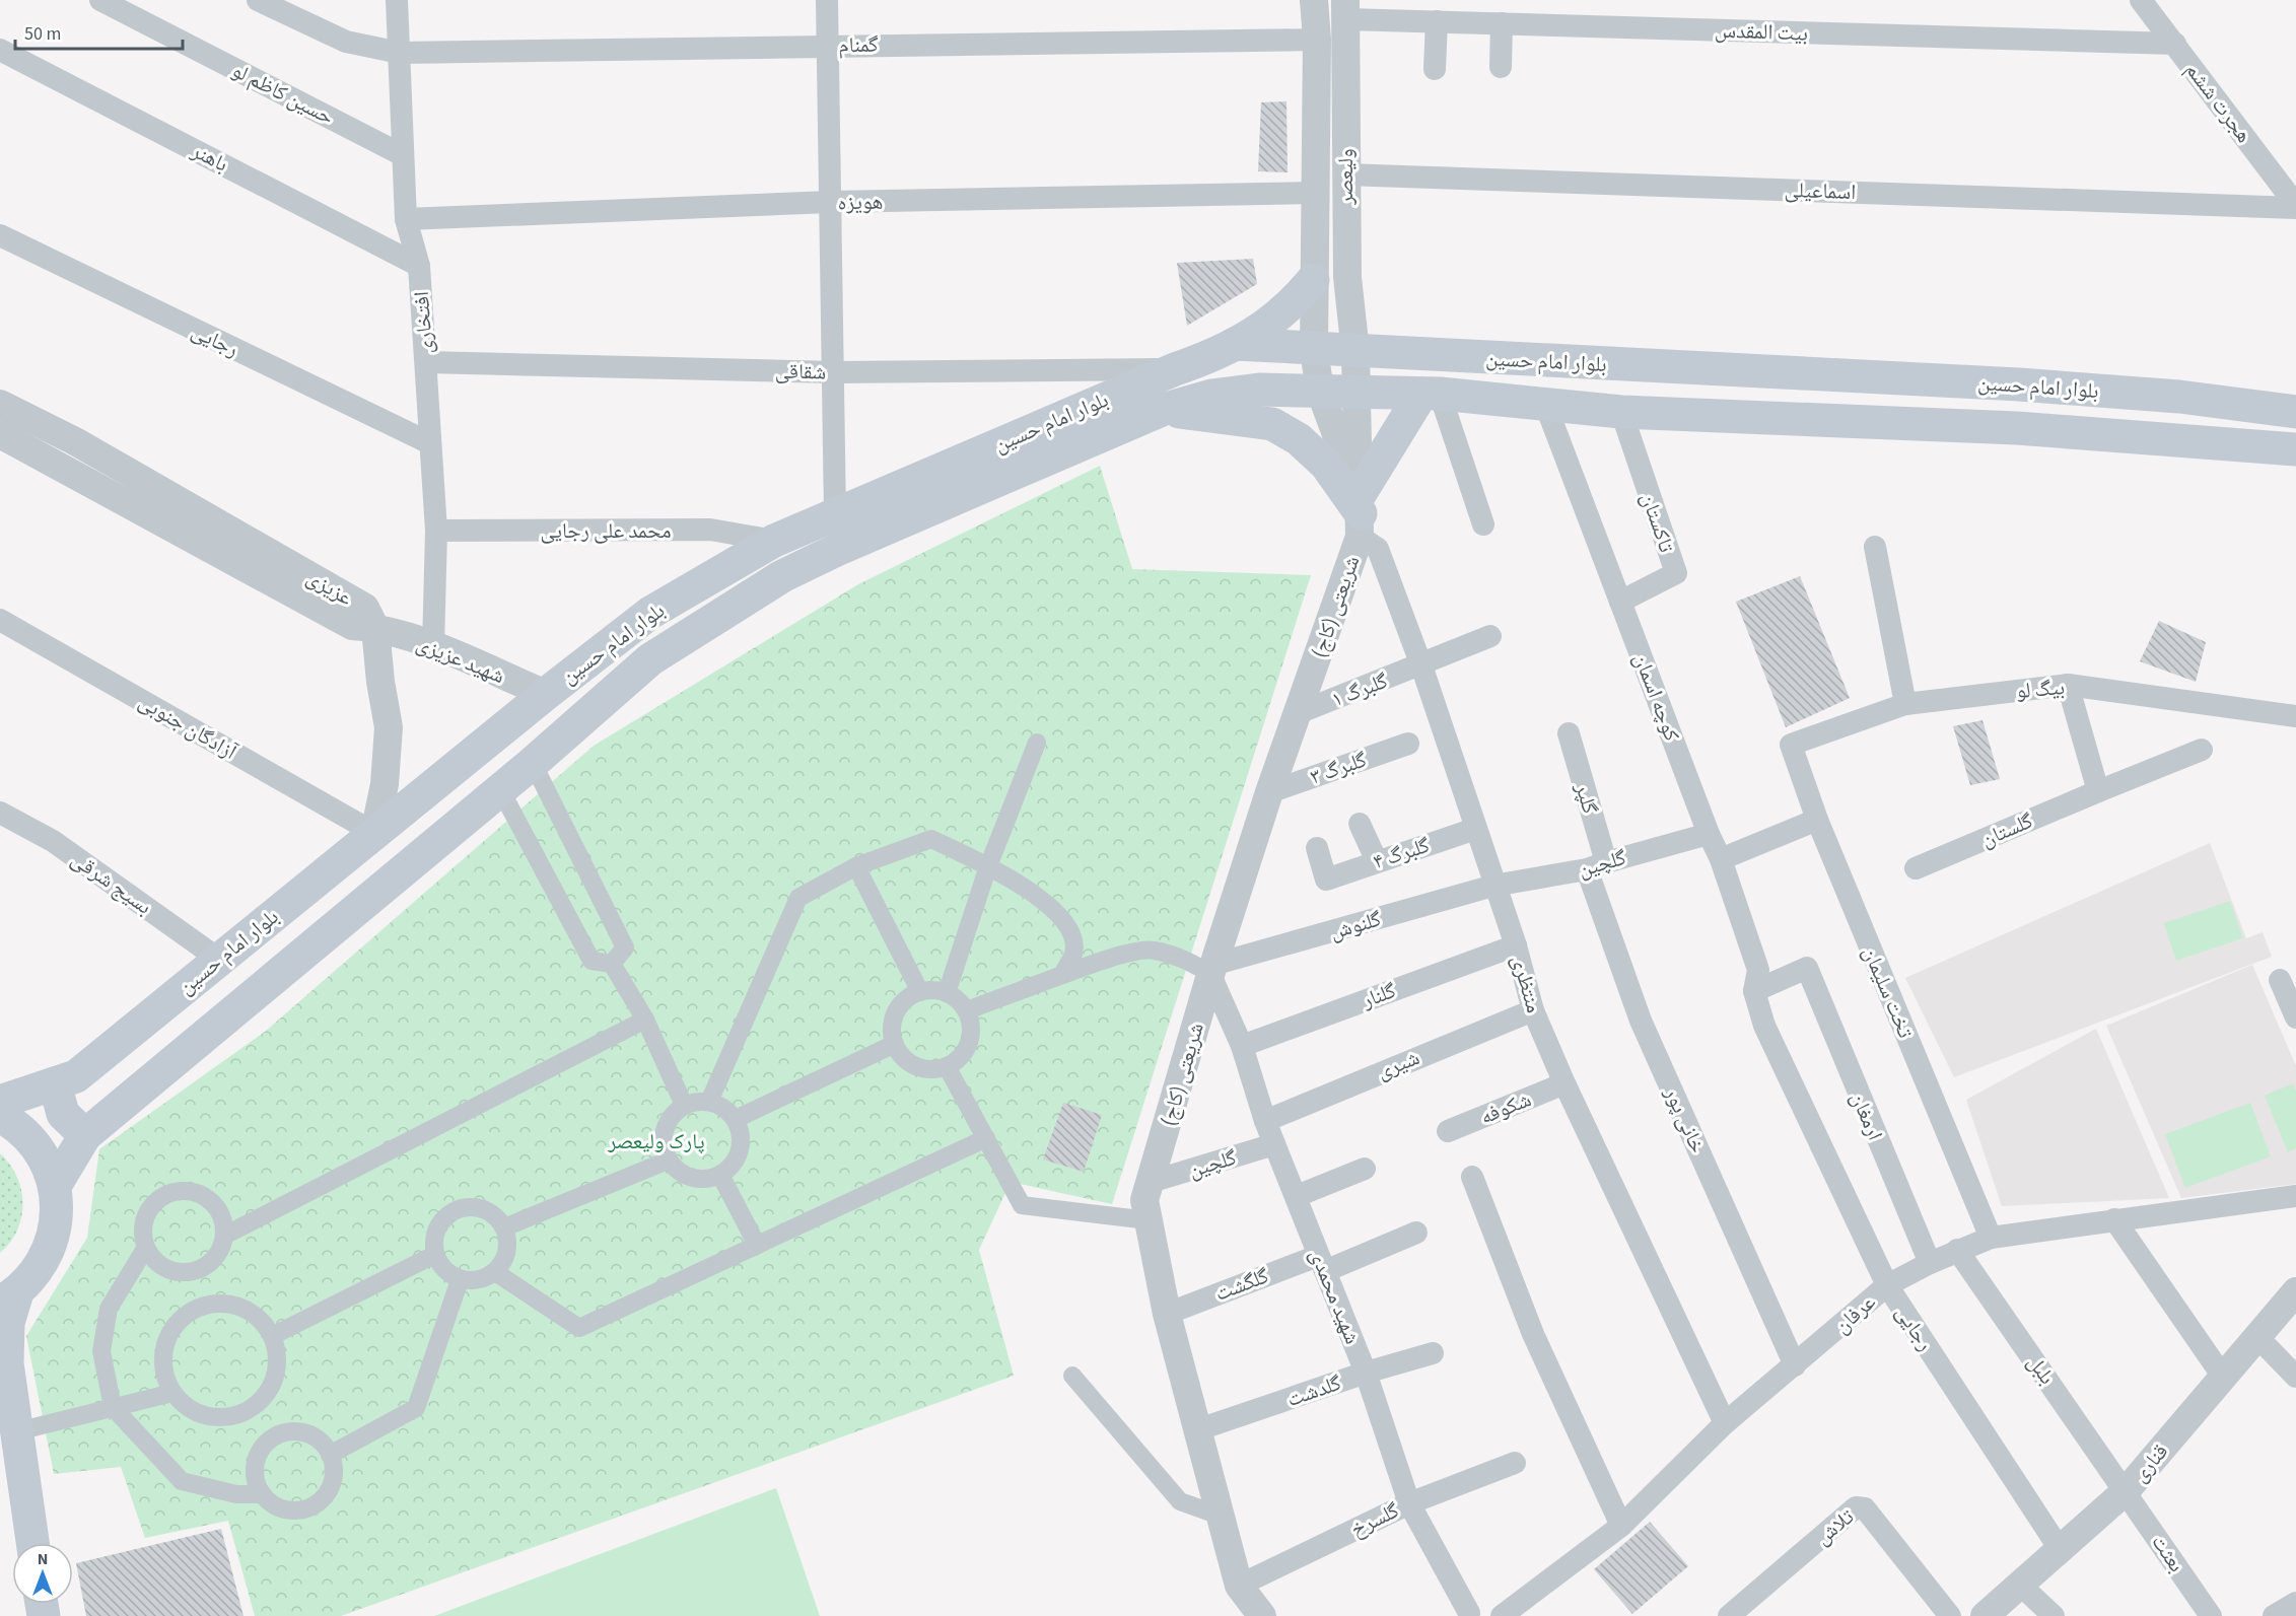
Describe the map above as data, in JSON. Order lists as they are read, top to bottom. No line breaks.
{"streets":{"main road":["بلوار امام حسین"],"street":["بیت المقدس","گمنام","حسین کاظم لو","هجرت ششم","باهنر","ولیعصر","اسماعیلی","هویزه","افتخاری","رجایی","شقاقی","تاکستان","محمد علی رجایی","عزیزی","شریعتی (کاج)","شهید عزیزی","بیگ لو","گلبرگ ۱","کوچه اسمان","آزادگان جنوبی","گلبرگ ۳","گلپر","گلستان","گلبرگ ۴","گلچین","بسیج شرقی","گلنوش","منتظری","تخت سلیمان","گلنار","شیری","شکوفه","ارمغان","خانی پور","گلگشت","شهید محمدی","عرفان","بلبل","گلدشت","قناری","گلسرخ","تلاش","بعثت"]},"crossings":[["بیت المقدس","هجرت ششم"],["بیت المقدس","ولیعصر"],["گمنام","ولیعصر"],["گمنام","افتخاری"],["حسین کاظم لو","افتخاری"],["هجرت ششم","اسماعیلی"],["باهنر","افتخاری"],["ولیعصر","اسماعیلی"],["ولیعصر","هویزه"],["ولیعصر","بلوار امام حسین"],["ولیعصر","شریعتی (کاج)"],["ولیعصر","منتظری"],["هویزه","افتخاری"],["افتخاری","رجایی"],["افتخاری","شقاقی"],["افتخاری","محمد علی رجایی"],["افتخاری","شهید عزیزی"],["رجایی","کوچه اسمان"],["رجایی","ارمغان"],["رجایی","عرفان"],["رجایی","قناری"],["بلوار امام حسین","شقاقی"],["بلوار امام حسین","تاکستان"],["بلوار امام حسین","محمد علی رجایی"],["بلوار امام حسین","شریعتی (کاج)"],["بلوار امام حسین","شهید عزیزی"],["بلوار امام حسین","کوچه اسمان"],["بلوار امام حسین","آزادگان جنوبی"],["بلوار امام حسین","بسیج شرقی"],["تاکستان","کوچه اسمان"],["عزیزی","شهید عزیزی"],["شریعتی (کاج)","گلبرگ ۱"],["شریعتی (کاج)","گلبرگ ۳"],["شریعتی (کاج)","گلچین"],["شریعتی (کاج)","گلنوش"],["شریعتی (کاج)","منتظری"],["شریعتی (کاج)","گلگشت"],["شریعتی (کاج)","شهید محمدی"],["شریعتی (کاج)","گلدشت"],["شریعتی (کاج)","گلسرخ"],["بیگ لو","تخت سلیمان"],["گلبرگ ۱","منتظری"],["کوچه اسمان","گلچین"],["کوچه اسمان","ارمغان"],["گلپر","گلچین"],["گلپر","خانی پور"],["گلبرگ ۴","منتظری"],["گلچین","گلنوش"],["گلچین","منتظری"],["گلچین","خانی پور"],["گلچین","شهید محمدی"],["گلنوش","منتظری"],["گلنوش","شهید محمدی"],["منتظری","گلنار"],["منتظری","شیری"],["منتظری","شکوفه"],["منتظری","عرفان"],["تخت سلیمان","عرفان"],["گلنار","شهید محمدی"],["شیری","شهید محمدی"],["ارمغان","عرفان"],["خانی پور","عرفان"],["گلگشت","شهید محمدی"],["شهید محمدی","گلدشت"],["شهید محمدی","گلسرخ"],["عرفان","بلبل"],["بلبل","قناری"],["بلبل","بعثت"],["قناری","بعثت"]],"parks":["پارک ولیعصر"],"scale_bar":"50 m","north":"top"}
